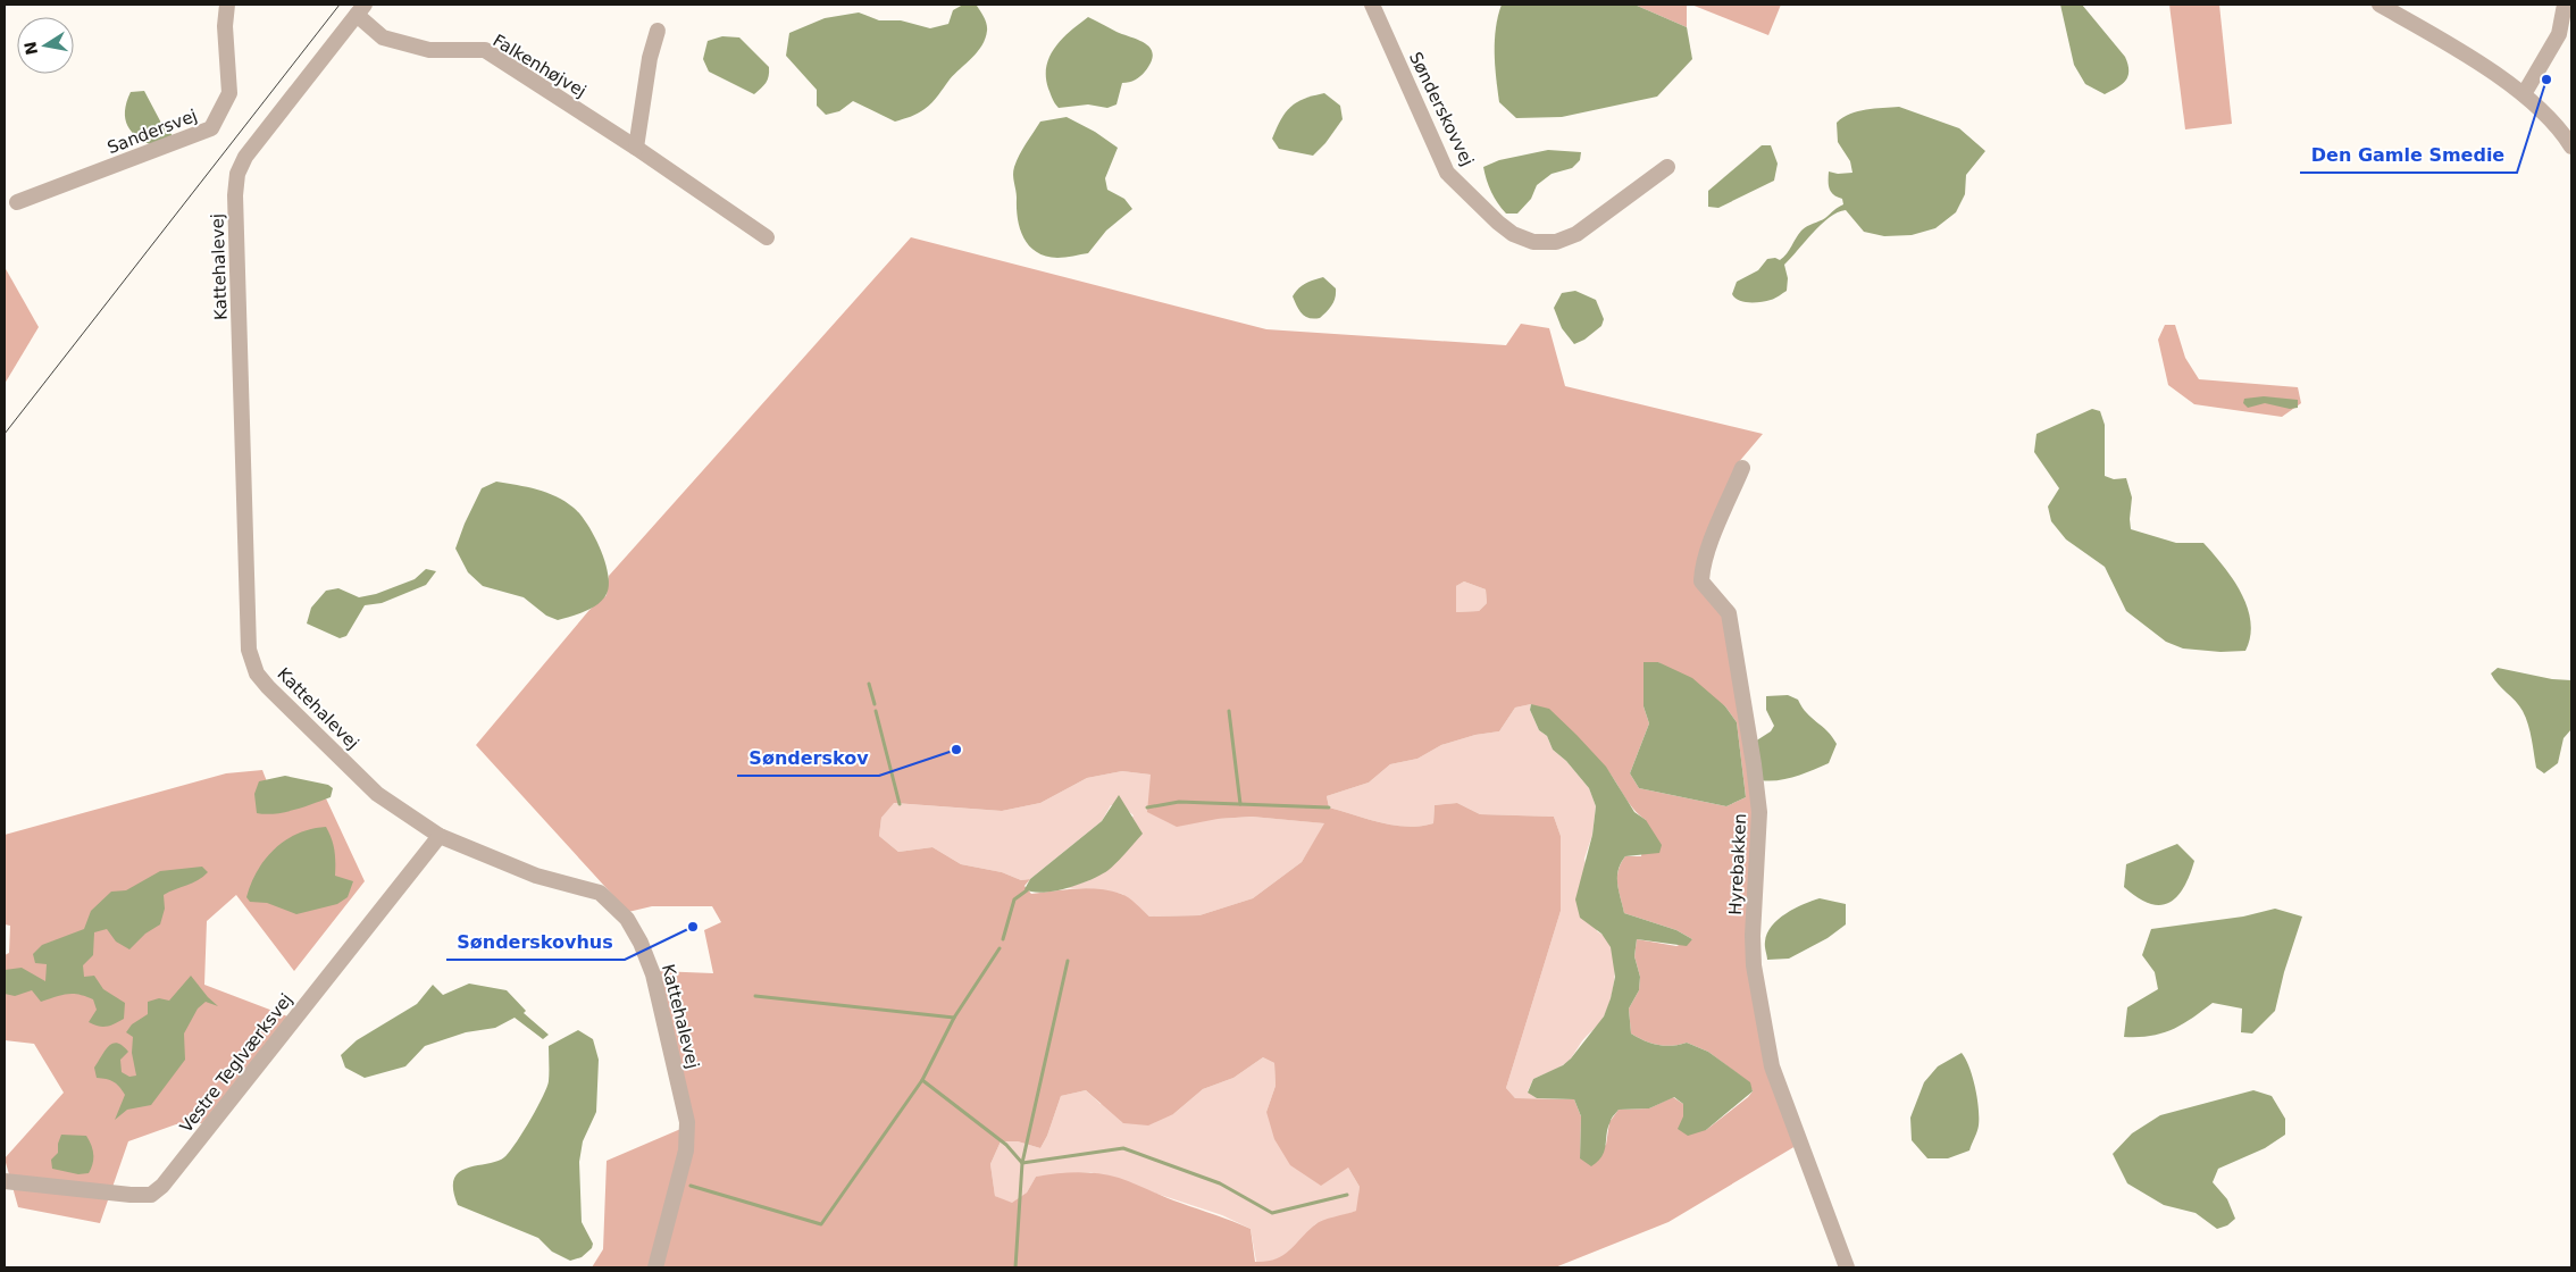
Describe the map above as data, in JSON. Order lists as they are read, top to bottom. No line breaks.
{"streets":{"street":["Falkenhøjvej","Sønderskovvej","Sandersvej","Kattehalevej","Hyrebakken","Vestre Teglværksvej"]},"crossings":[["Falkenhøjvej","Kattehalevej"],["Kattehalevej","Vestre Teglværksvej"]],"places":["Den Gamle Smedie","Sønderskov","Sønderskovhus"],"north":"left"}
